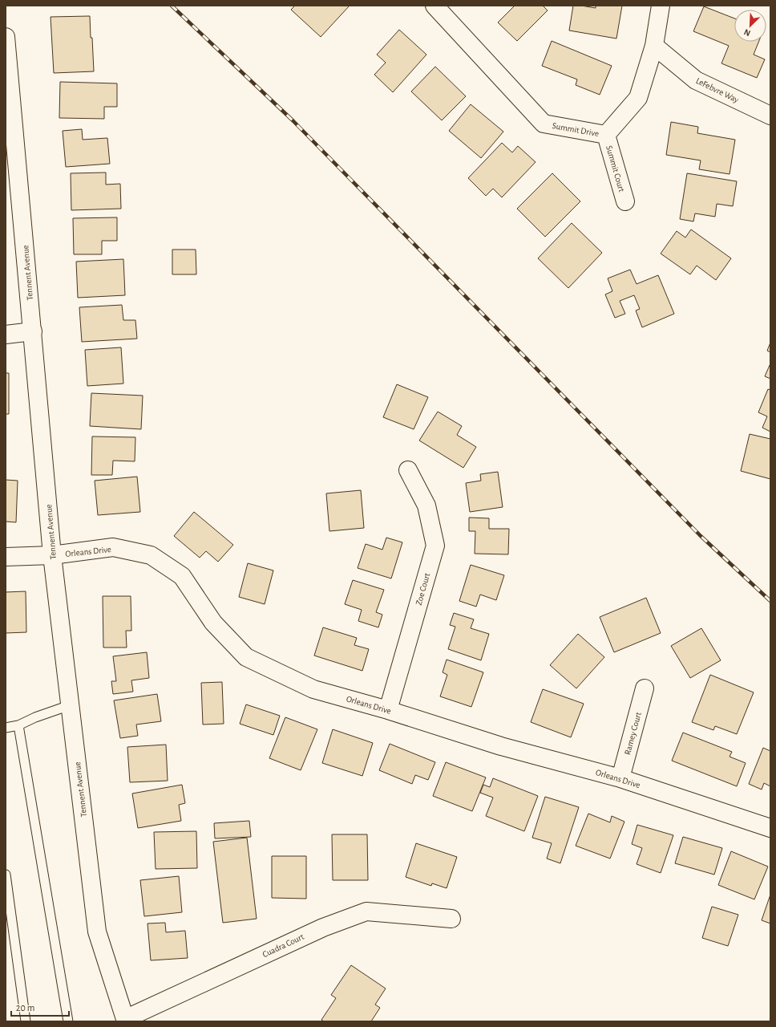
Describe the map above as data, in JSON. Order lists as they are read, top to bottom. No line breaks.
{"streets":{"street":["LeFebvre Way","Summit Drive","Summit Court","Tennent Avenue","Orleans Drive","Zoe Court","Ramey Court","Cuadra Court"]},"crossings":[["LeFebvre Way","Summit Drive"],["Summit Drive","Summit Court"],["Tennent Avenue","Orleans Drive"],["Tennent Avenue","Cuadra Court"],["Orleans Drive","Zoe Court"],["Orleans Drive","Ramey Court"]],"scale_bar":"20 m","north":"bottom left"}
